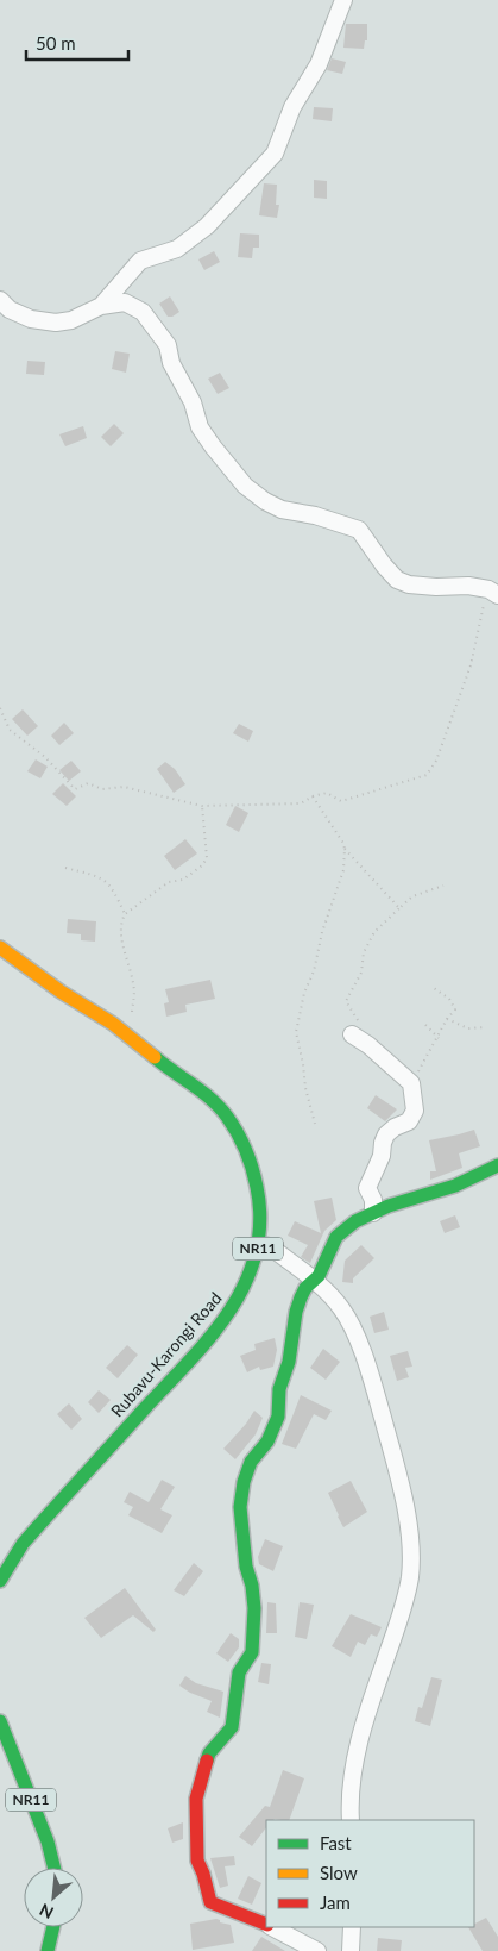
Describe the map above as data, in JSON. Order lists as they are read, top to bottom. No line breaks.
{"streets":{"main road":["NR11","Rubavu-Karongi Road"]},"legend":["Fast","Slow","Jam"],"scale_bar":"50 m","north":"bottom left"}
